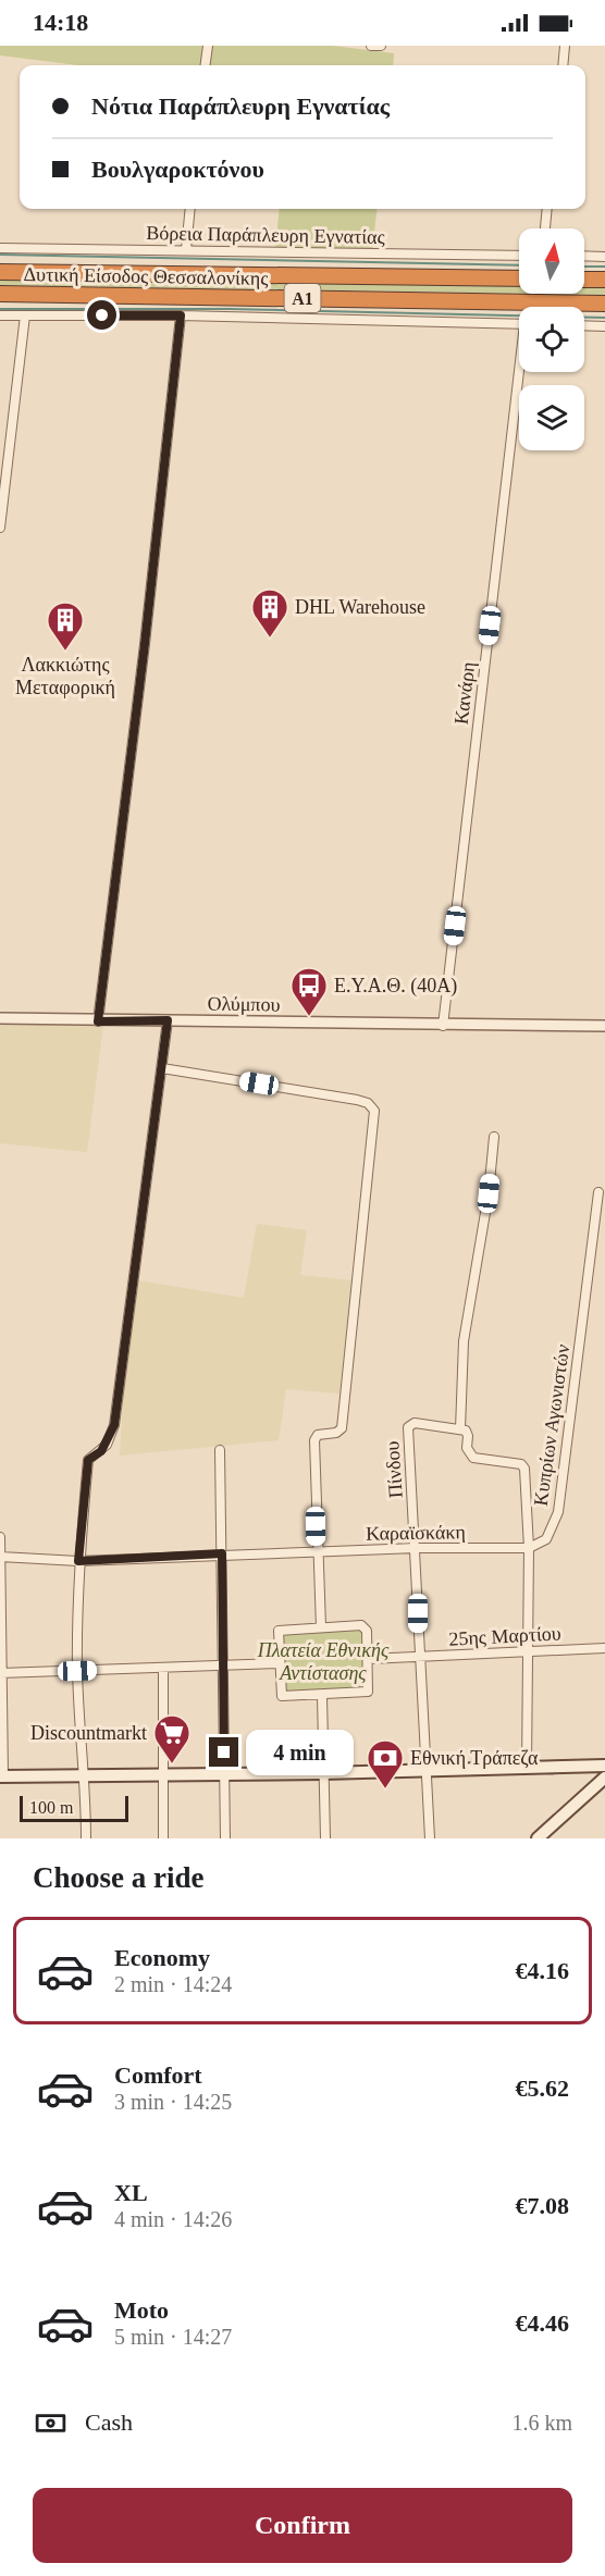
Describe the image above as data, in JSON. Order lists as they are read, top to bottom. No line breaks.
{"streets":{"highway":["Δυτική Είσοδος Θεσσαλονίκης","Α1"],"street":["Βόρεια Παράπλευρη Εγνατίας","Κανάρη","Ολύμπου","Κυπρίων Αγωνιστών","Πίνδου","Καραϊσκάκη","25ης Μαρτίου"]},"crossings":[["Κανάρη","Ολύμπου"],["Κυπρίων Αγωνιστών","Καραϊσκάκη"],["Πίνδου","Καραϊσκάκη"],["Πίνδου","25ης Μαρτίου"]],"parks":["Πλατεία Εθνικής Αντίστασης"],"places":{"building":["DHL Warehouse","Λακκιώτης Μεταφορική"],"bus stop":["Ε.Υ.Α.Θ. (40Α)"],"supermarket":["Discountmarkt"],"bank":["Εθνική Τράπεζα"]},"scale_bar":"100 m","north":"top","page":{"status":"14:18","banner":["Νότια Παράπλευρη Εγνατίας","Βουλγαροκτόνου"],"bubble":"4 min","scale":"100 m","heading":"Choose a ride","list":[{"name":"Economy","note":"2 min · 14:24","value":"€4.16"},{"name":"Comfort","note":"3 min · 14:25","value":"€5.62"},{"name":"XL","note":"4 min · 14:26","value":"€7.08"},{"name":"Moto","note":"5 min · 14:27","value":"€4.46"}],"pay":["Cash","1.6 km"],"buttons":"Confirm"}}
